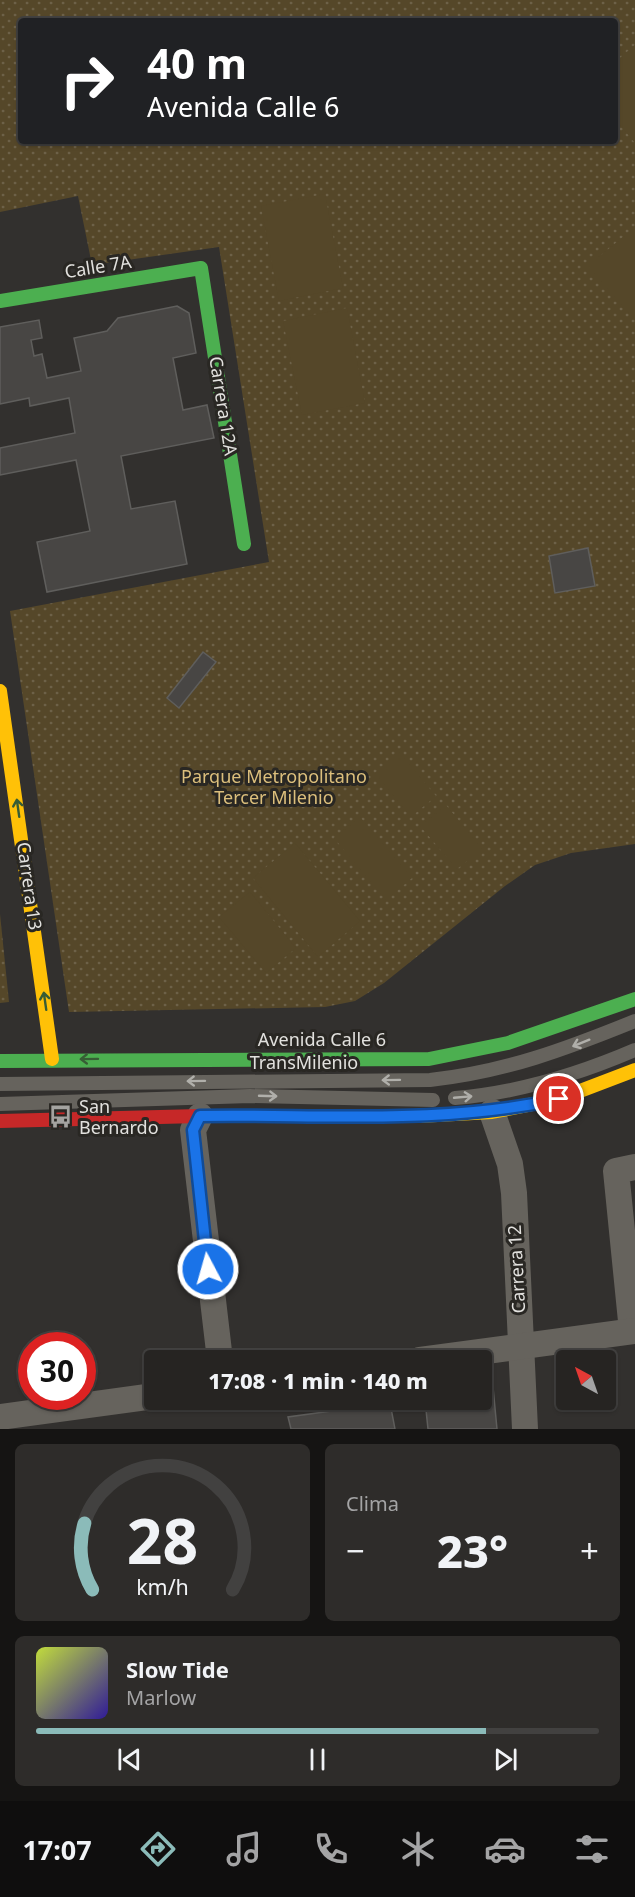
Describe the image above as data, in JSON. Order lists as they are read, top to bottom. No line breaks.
{"streets":{"main road":["Calle 7A","Carrera 12A","Carrera 13","Avenida Calle 6"],"street":["Carrera 12"],"lane":["TransMilenio"]},"crossings":[["Calle 7A","Carrera 12A"],["Carrera 13","Avenida Calle 6"]],"one_way":["Carrera 13"],"parks":["Parque Metropolitano Tercer Milenio"],"places":{"bus stop":["San Bernardo"]},"north":"top left","page":{"turn":["40 m","Avenida Calle 6"],"limit":"30","trip":"17:08 · 1 min · 140 m","tile":"Clima","heat":["−","23°","+"],"song":["Slow Tide","Marlow"],"tabs":"17:07","gauge":["28","km/h"]}}
